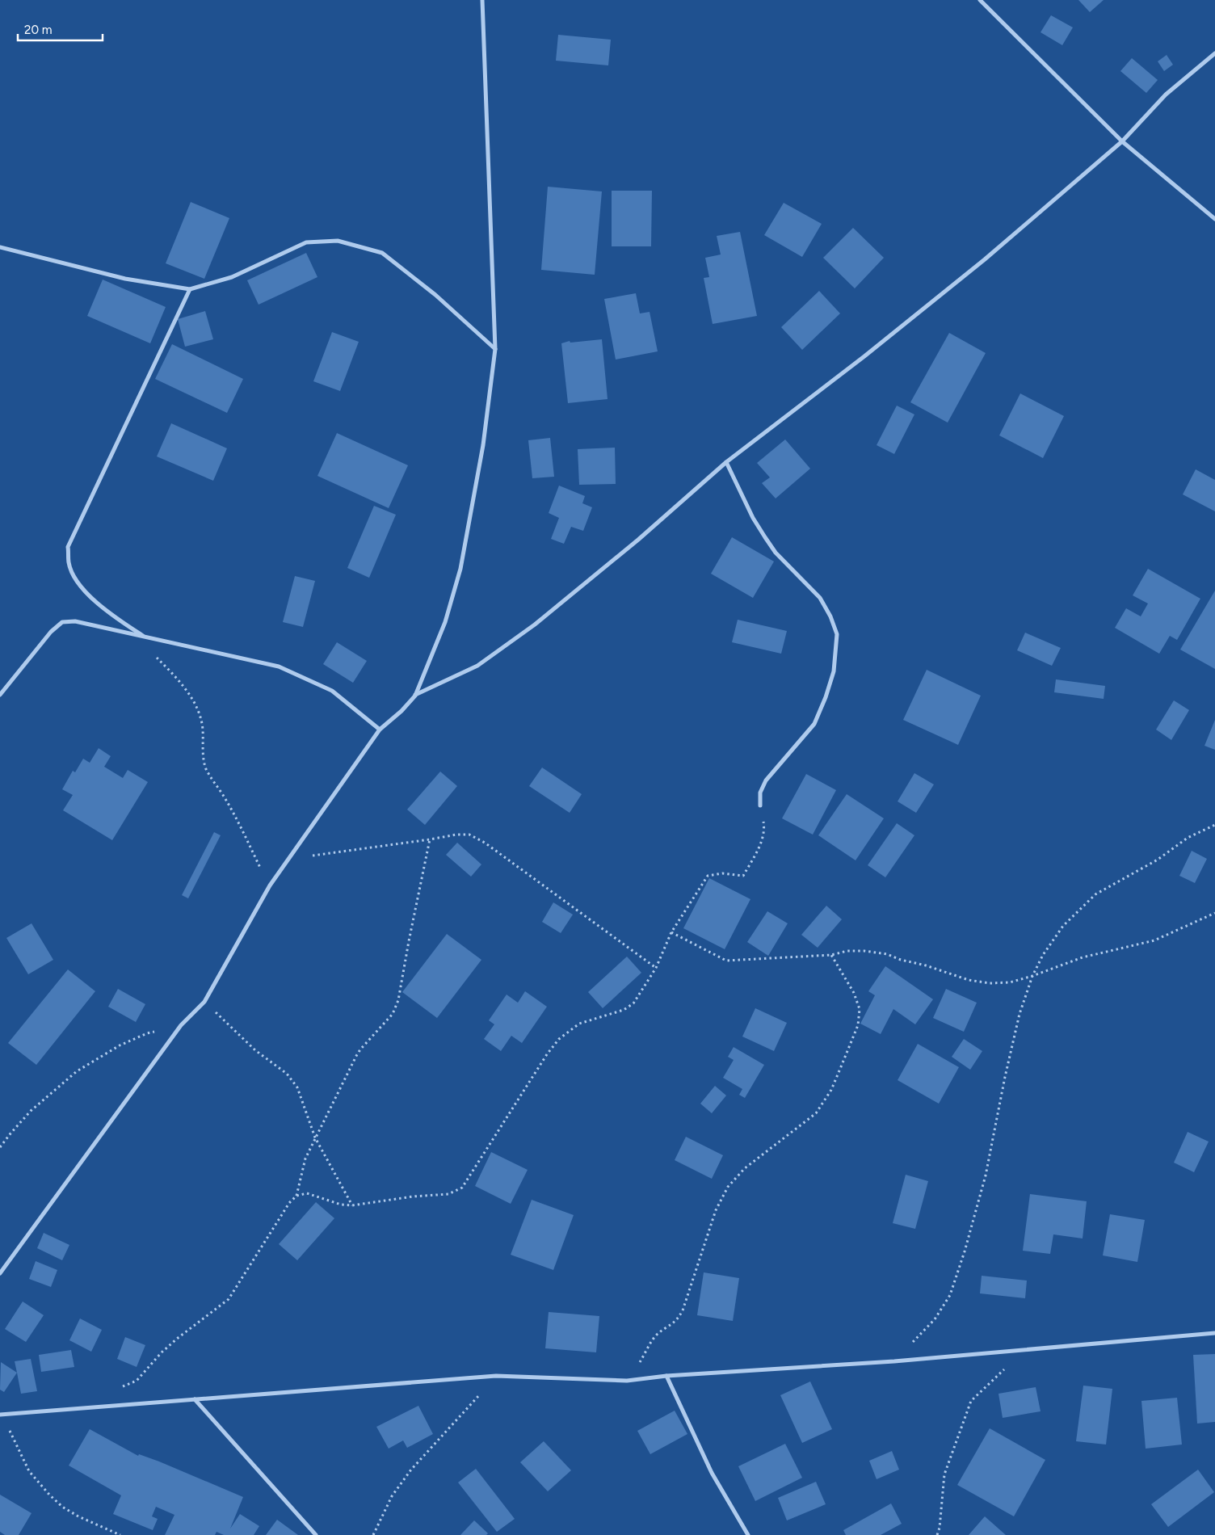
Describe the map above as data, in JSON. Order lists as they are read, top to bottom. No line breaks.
{"scale_bar":"20 m"}
